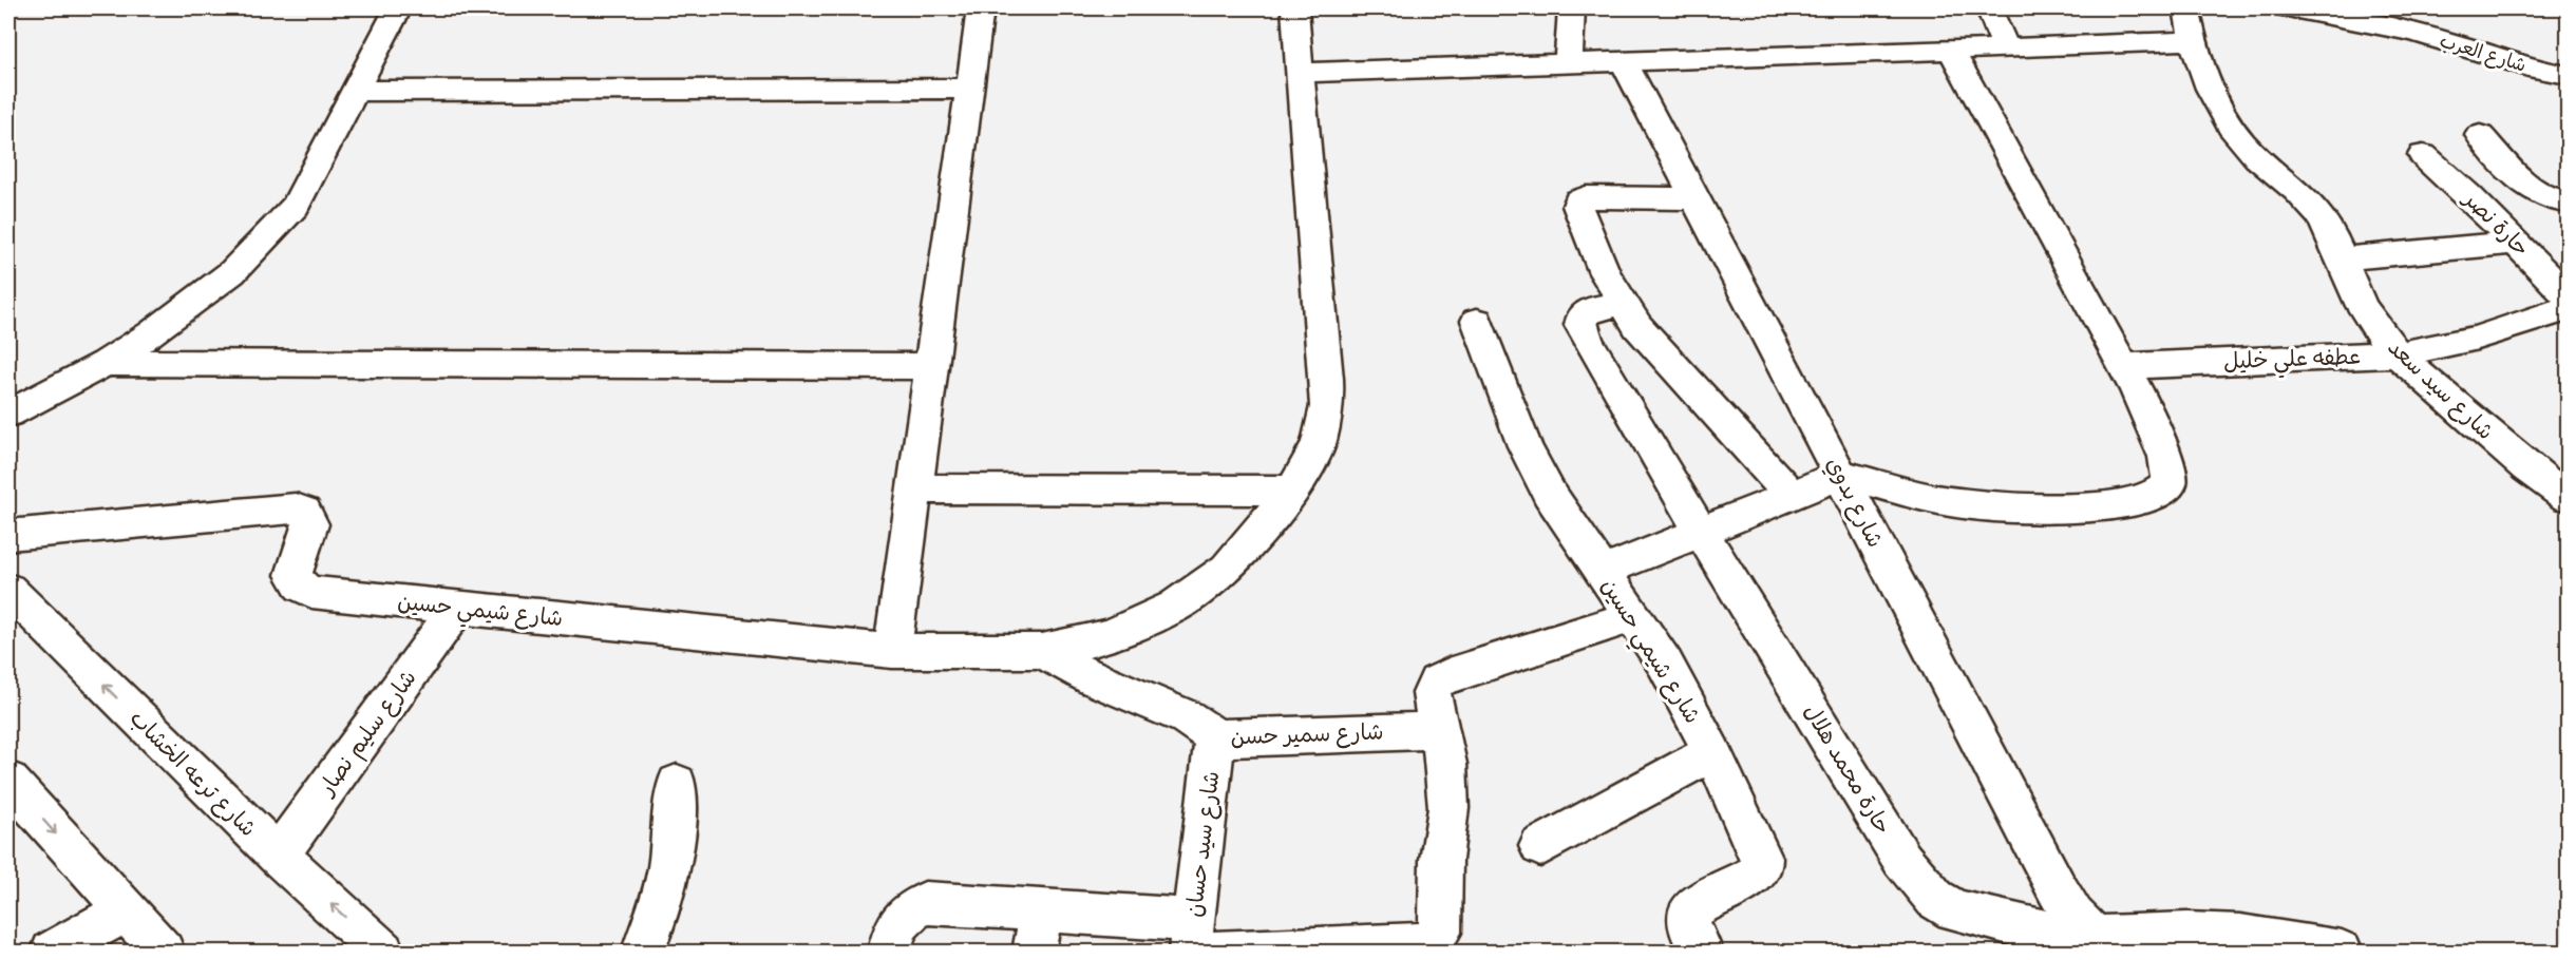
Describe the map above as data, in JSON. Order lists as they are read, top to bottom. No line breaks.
{"streets":{"street":["شارع العرب","حارة نصر","عطفه علي خليل","شارع سيد سعد","شارع بدوي","شارع شيمي حسين","شارع سليم نصار","شارع سمير حسن","حارة محمد هلال","شارع ترعه الخشاب","شارع سيد حسان"]},"crossings":[["عطفه علي خليل","شارع سيد سعد"],["شارع بدوي","حارة محمد هلال"],["شارع شيمي حسين","شارع سليم نصار"],["شارع شيمي حسين","شارع سمير حسن"],["شارع سليم نصار","شارع ترعه الخشاب"],["شارع سمير حسن","شارع سيد حسان"]]}
